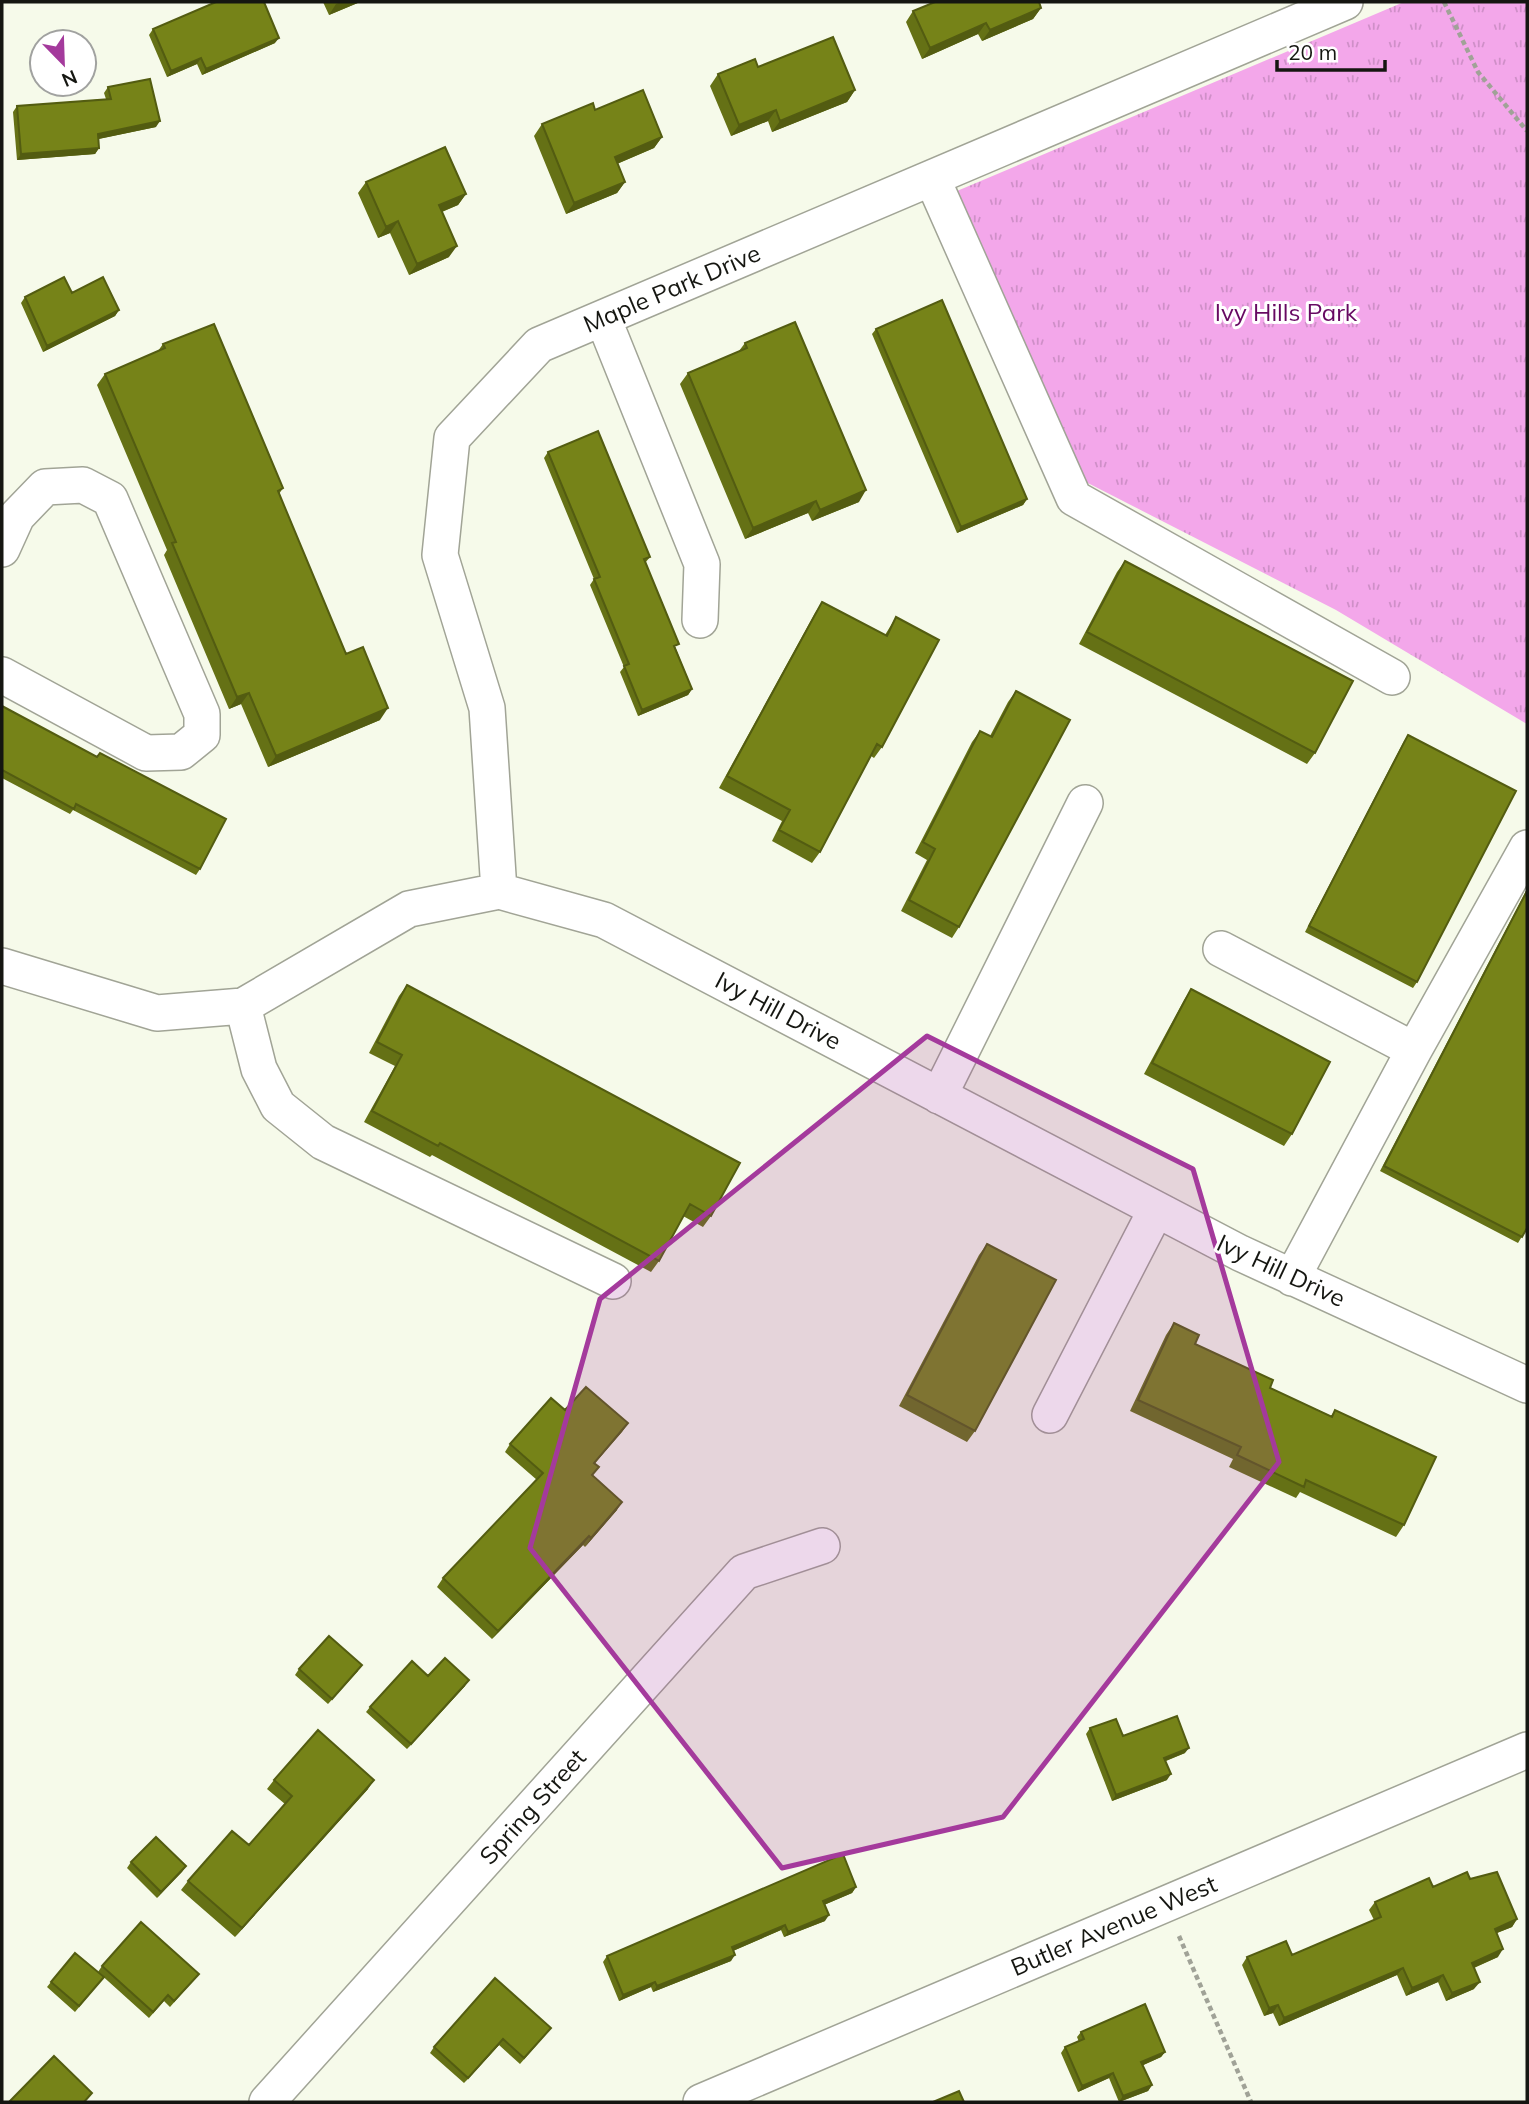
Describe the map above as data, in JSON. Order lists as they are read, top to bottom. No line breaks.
{"streets":{"street":["Maple Park Drive","Ivy Hill Drive","Spring Street","Butler Avenue West"]},"crossings":[["Maple Park Drive","Ivy Hill Drive"]],"parks":["Ivy Hills Park"],"scale_bar":"20 m","north":"bottom right"}
